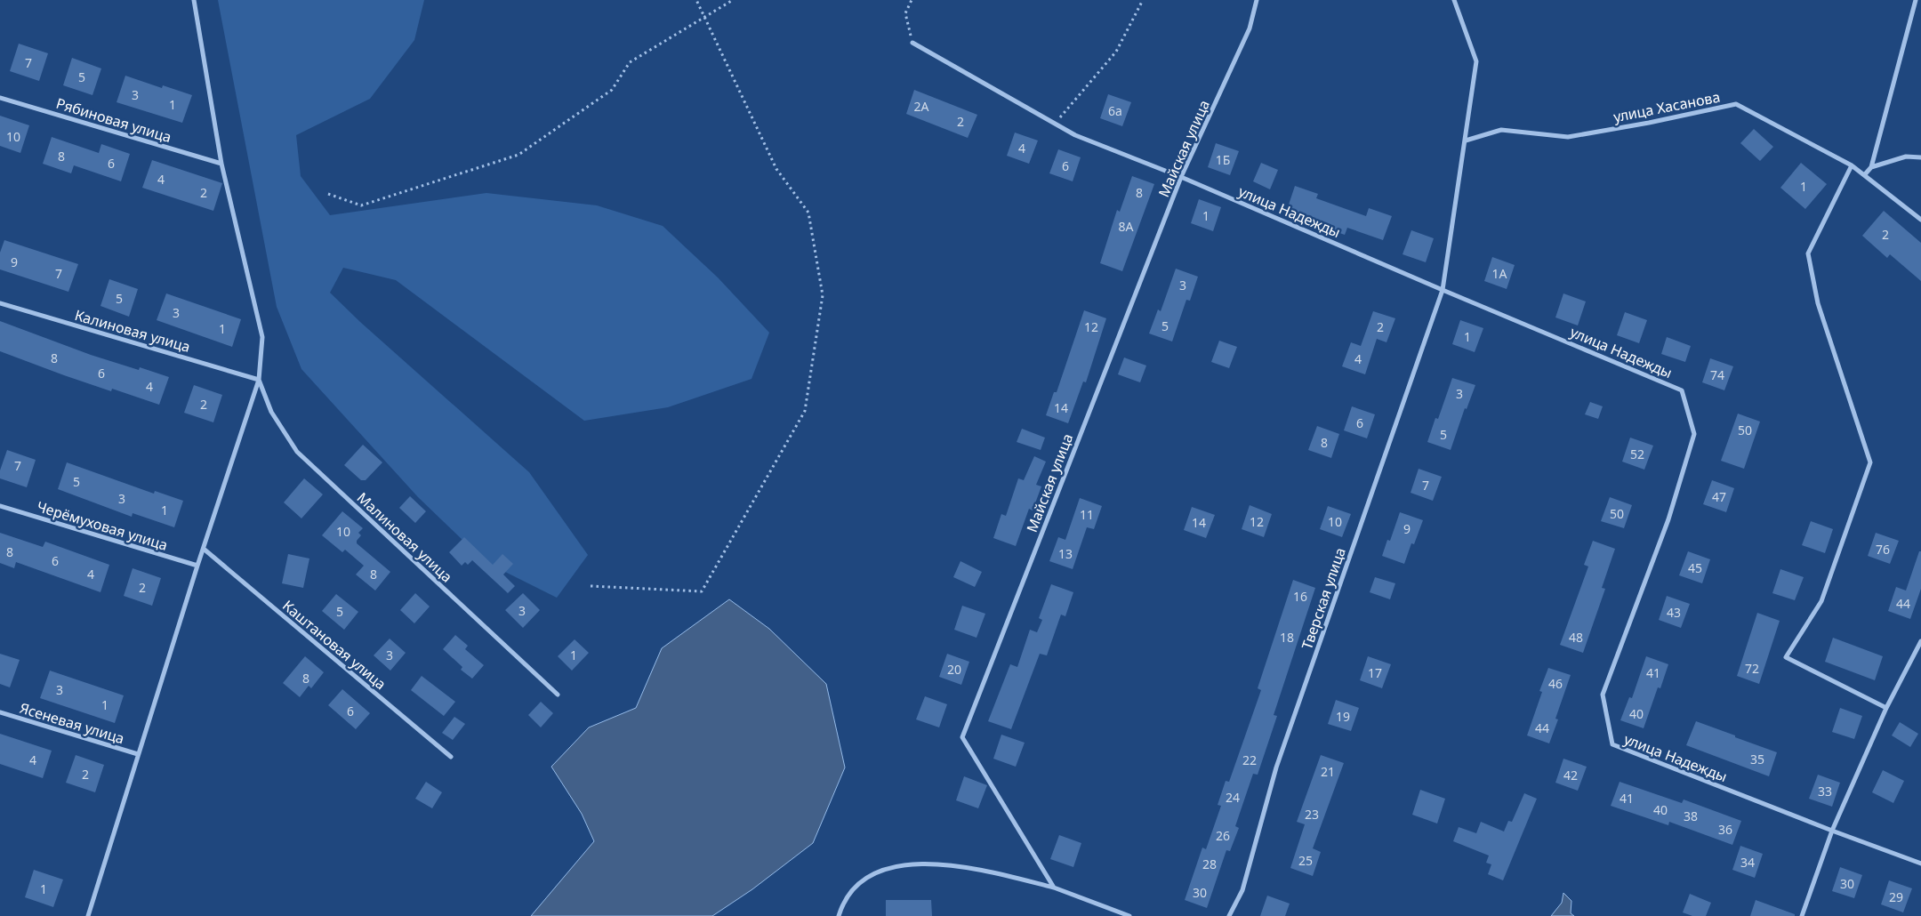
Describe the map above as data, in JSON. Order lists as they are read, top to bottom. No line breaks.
{"streets":{"street":["улица Хасанова","Рябиновая улица","Майская улица","улица Надежды","Калиновая улица","Черёмуховая улица","Малиновая улица","Тверская улица","Каштановая улица","Ясеневая улица"]},"crossings":[["улица Хасанова","Тверская улица"],["Майская улица","улица Надежды"],["улица Надежды","Тверская улица"],["Калиновая улица","Малиновая улица"]],"house_numbers":["7","5","3","1","2А","6а","2","10","4","8","1Б","6","6","4","1","2","8","1","8А","2","9","7","1А","3","5","3","5","12","2","1","1","8","4","6","74","4","3","2","14","6","50","5","8","52","7","5","7","47","3","1","50","11","12","10","14","9","10","76","8","13","6","45","4","8","2","16","44","3","5","43","18","48","3","1","72","20","17","41","8","46","3","1","6","40","19","44","35","4","22","21","2","42","33","24","41","40","23","38","36","26","25","34","28","30","1","30","29"]}
